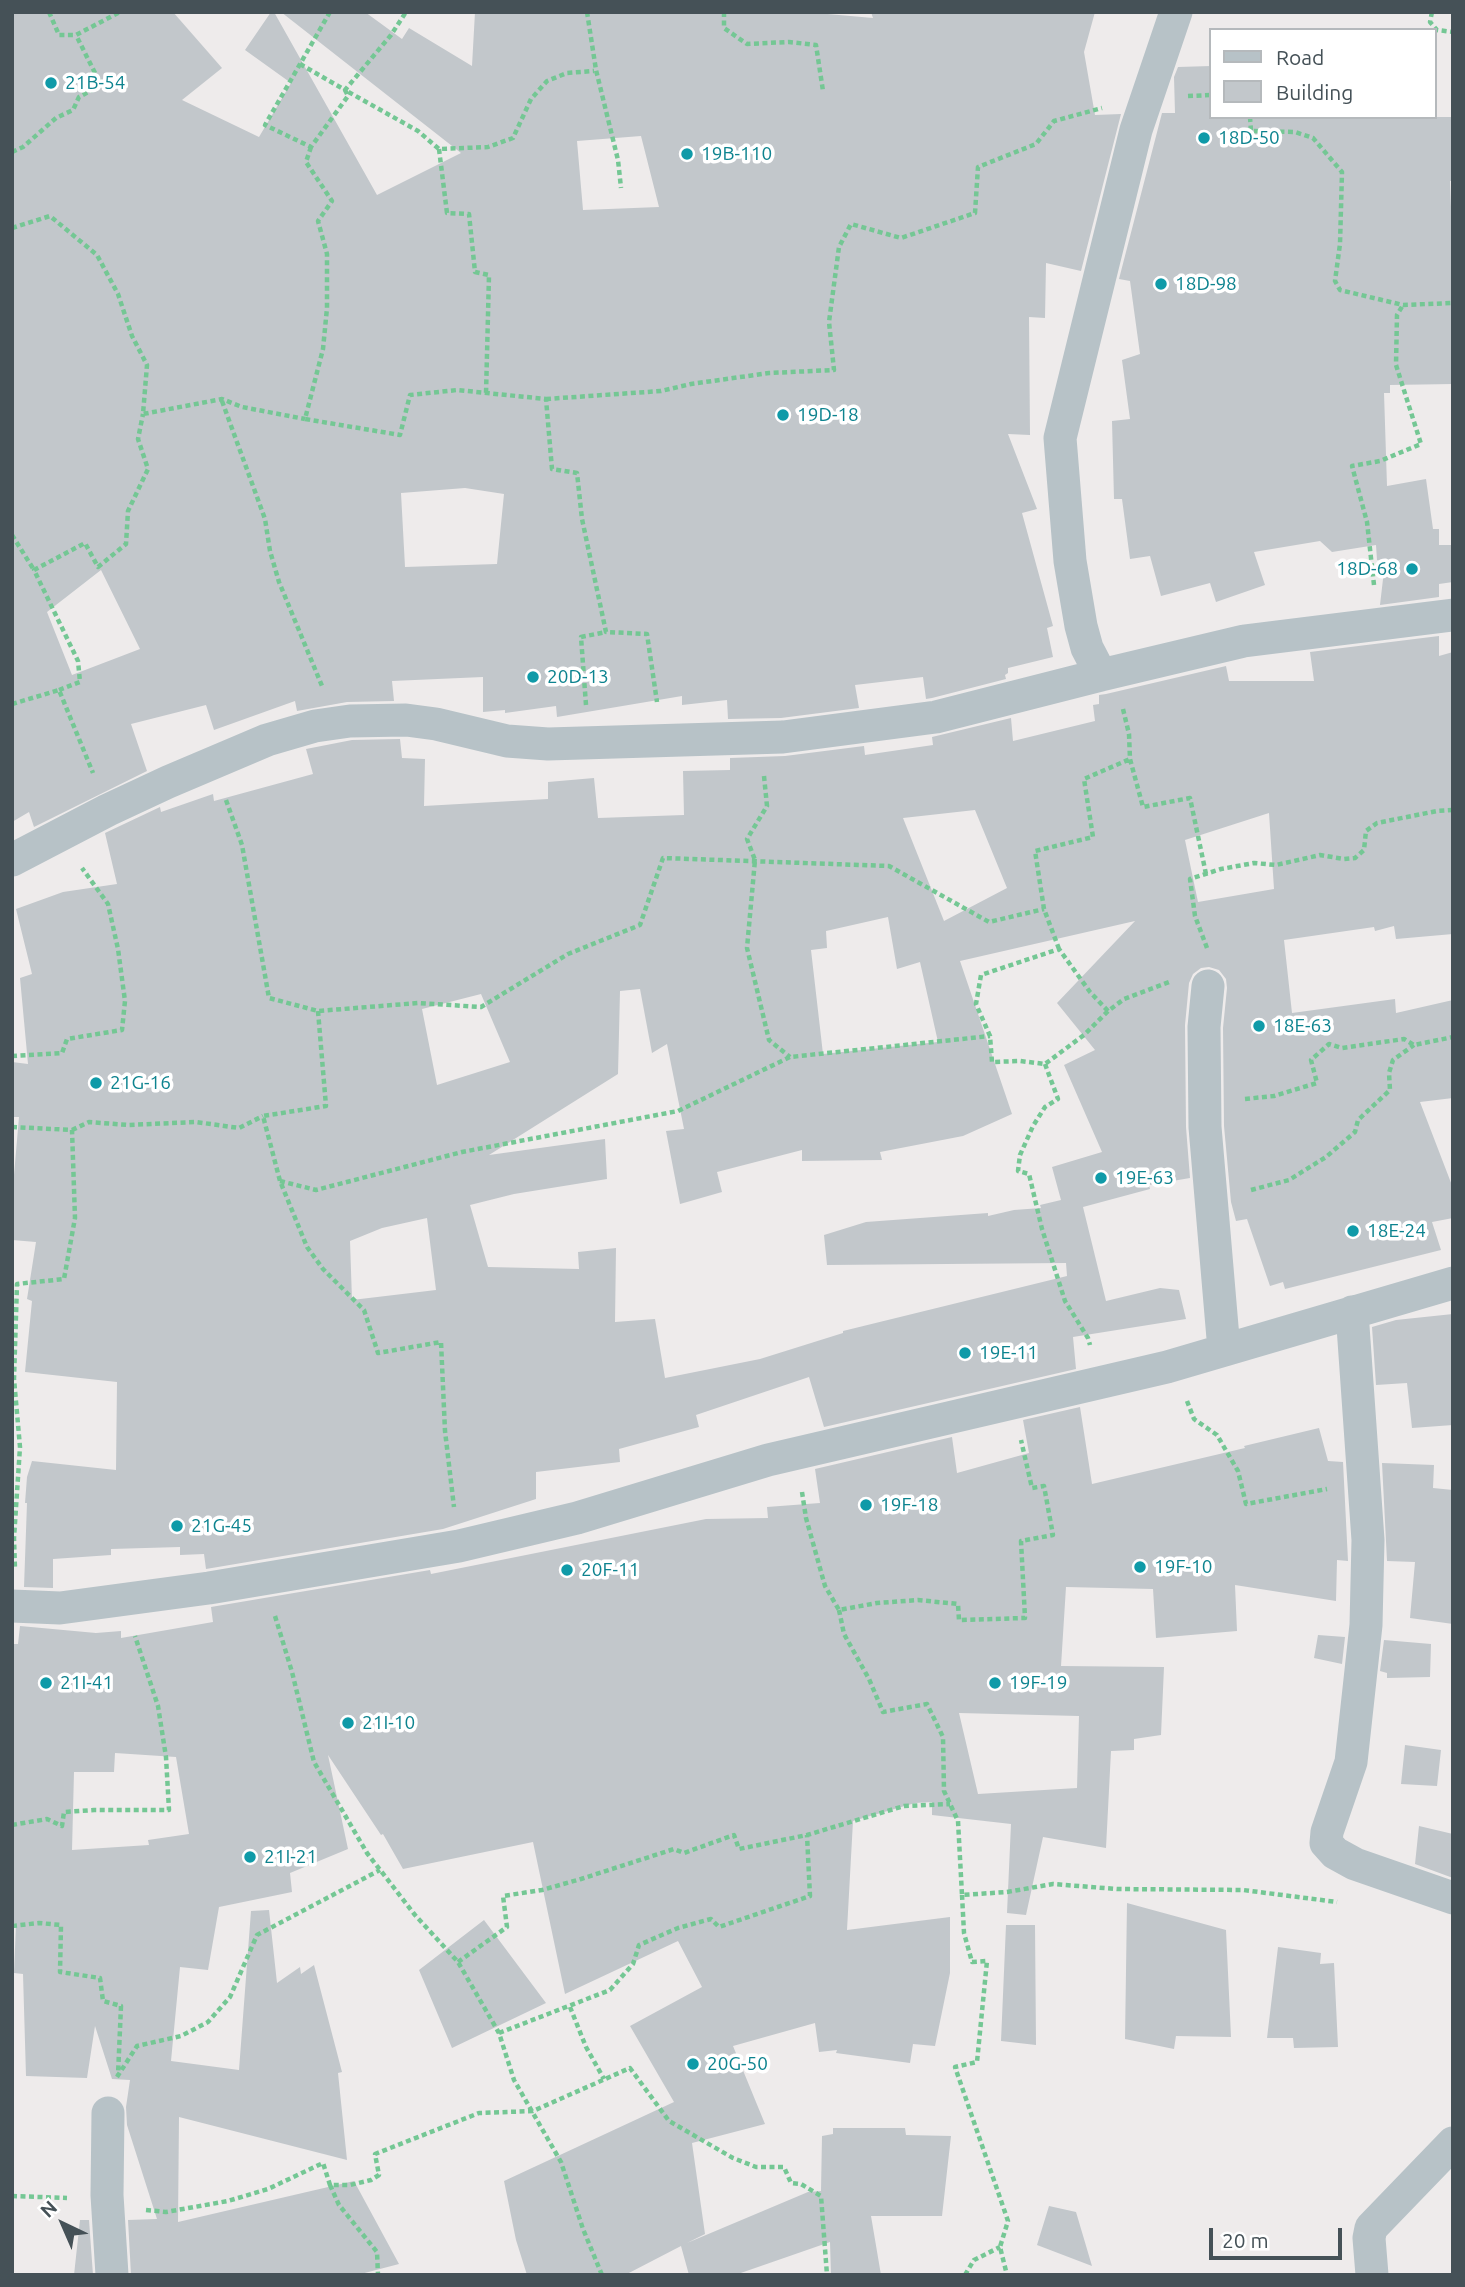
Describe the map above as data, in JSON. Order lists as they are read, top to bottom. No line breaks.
{"places":["21B-54","18D-50","19B-110","18D-98","19D-18","18D-68","20D-13","18E-63","21G-16","19E-63","18E-24","19E-11","19F-18","21G-45","19F-10","20F-11","21I-41","19F-19","21I-10","21I-21","20G-50"],"legend":["Road","Building"],"scale_bar":"20 m","north":"top left"}
